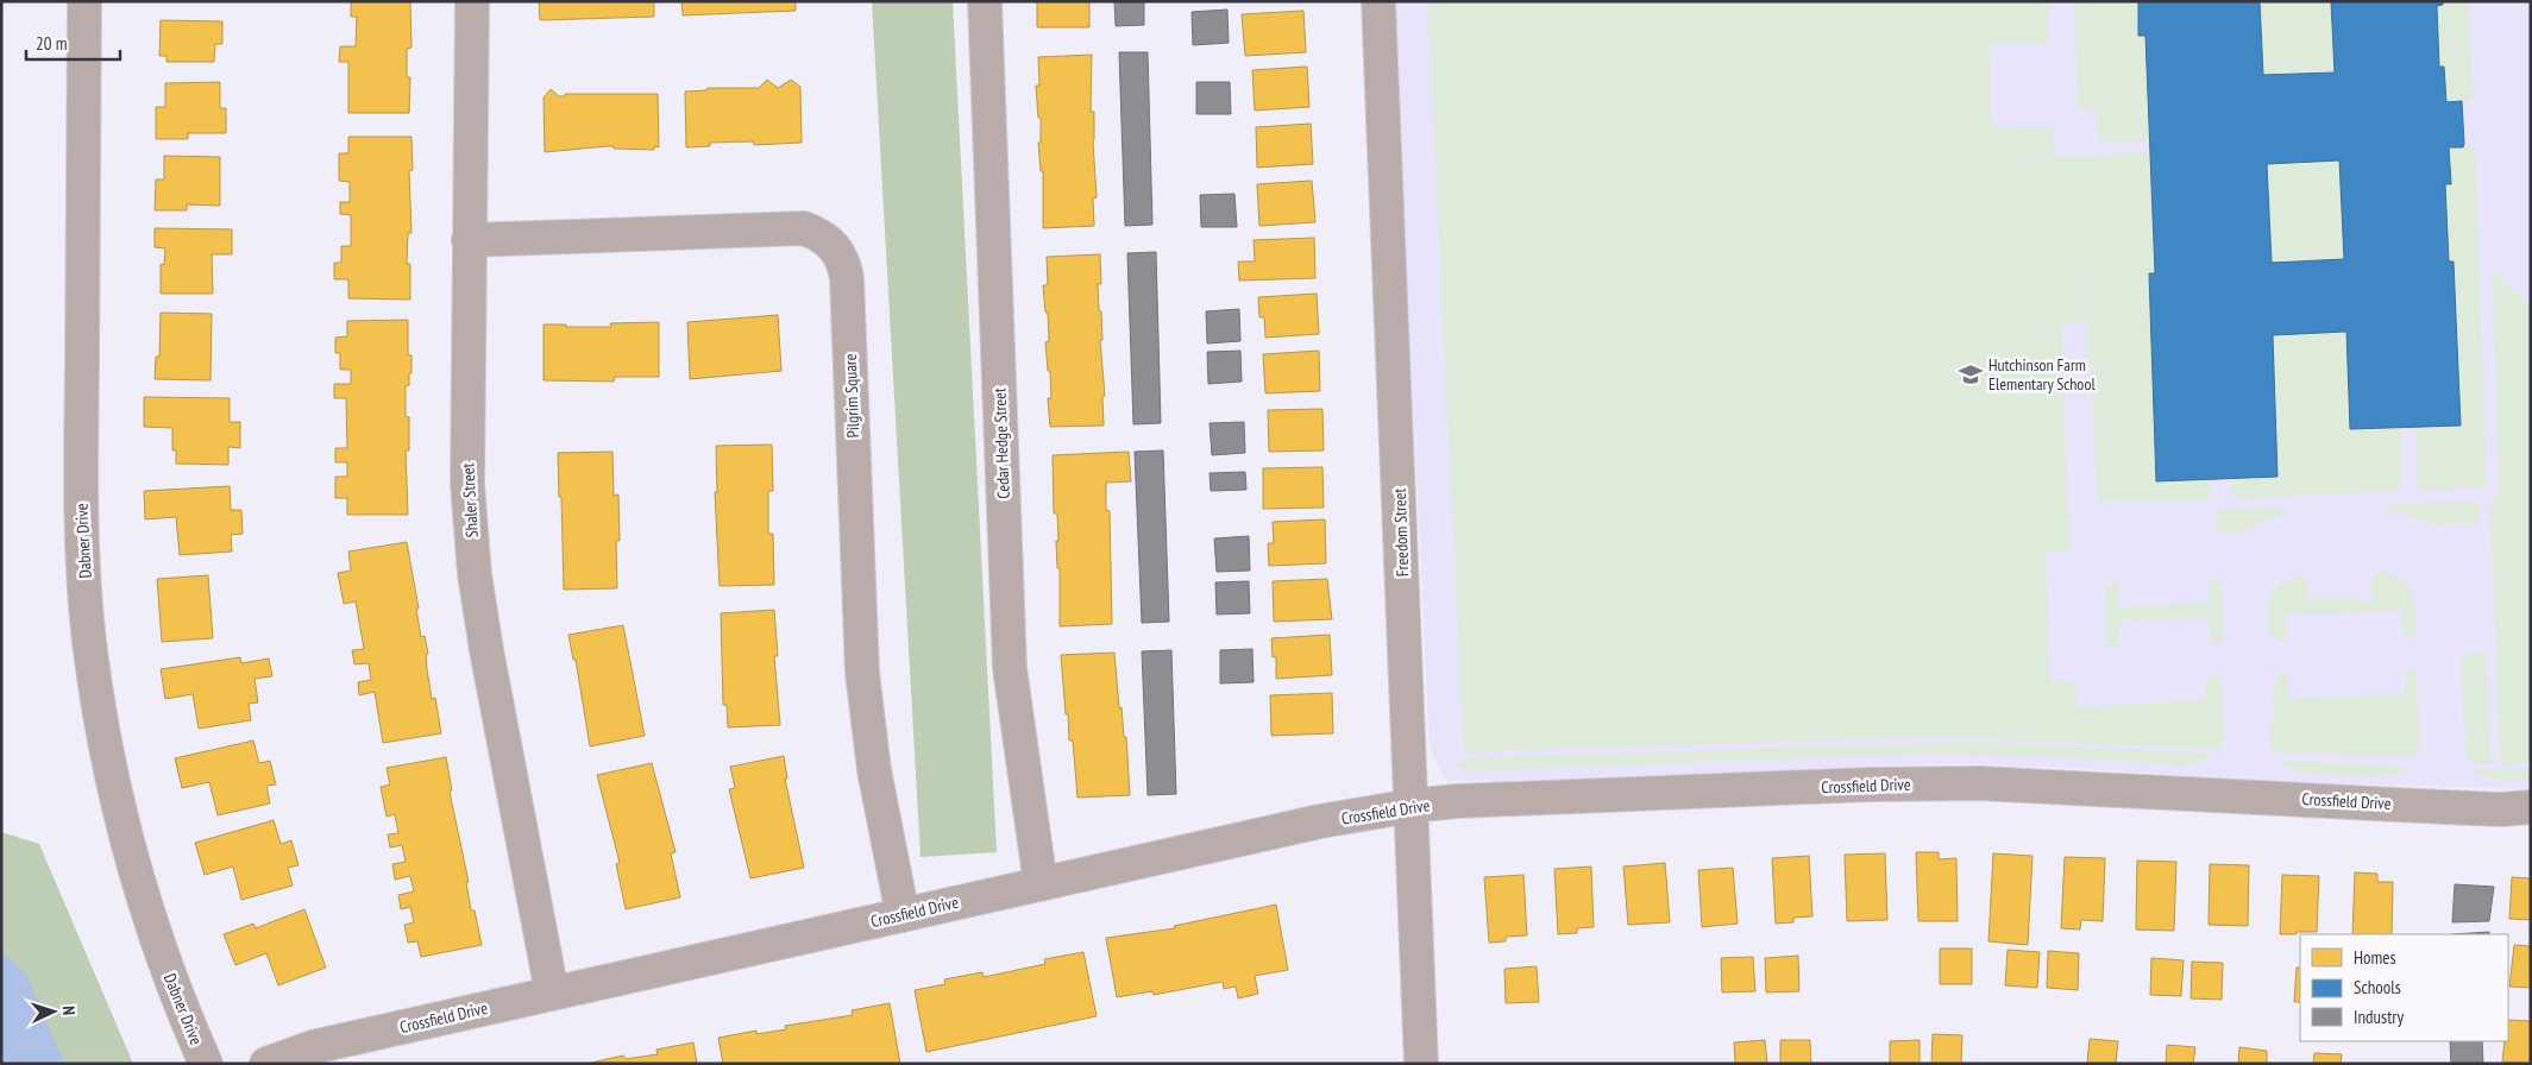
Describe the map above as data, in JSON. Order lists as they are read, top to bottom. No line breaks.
{"streets":{"street":["Pilgrim Square","Cedar Hedge Street","Shaler Street","Freedom Street","Dabner Drive","Crossfield Drive"]},"crossings":[["Pilgrim Square","Shaler Street"],["Pilgrim Square","Crossfield Drive"],["Cedar Hedge Street","Crossfield Drive"],["Shaler Street","Crossfield Drive"],["Freedom Street","Crossfield Drive"]],"places":{"school or university":["Hutchinson Farm Elementary School"]},"legend":["Homes","Schools","Industry"],"scale_bar":"20 m","north":"right"}
